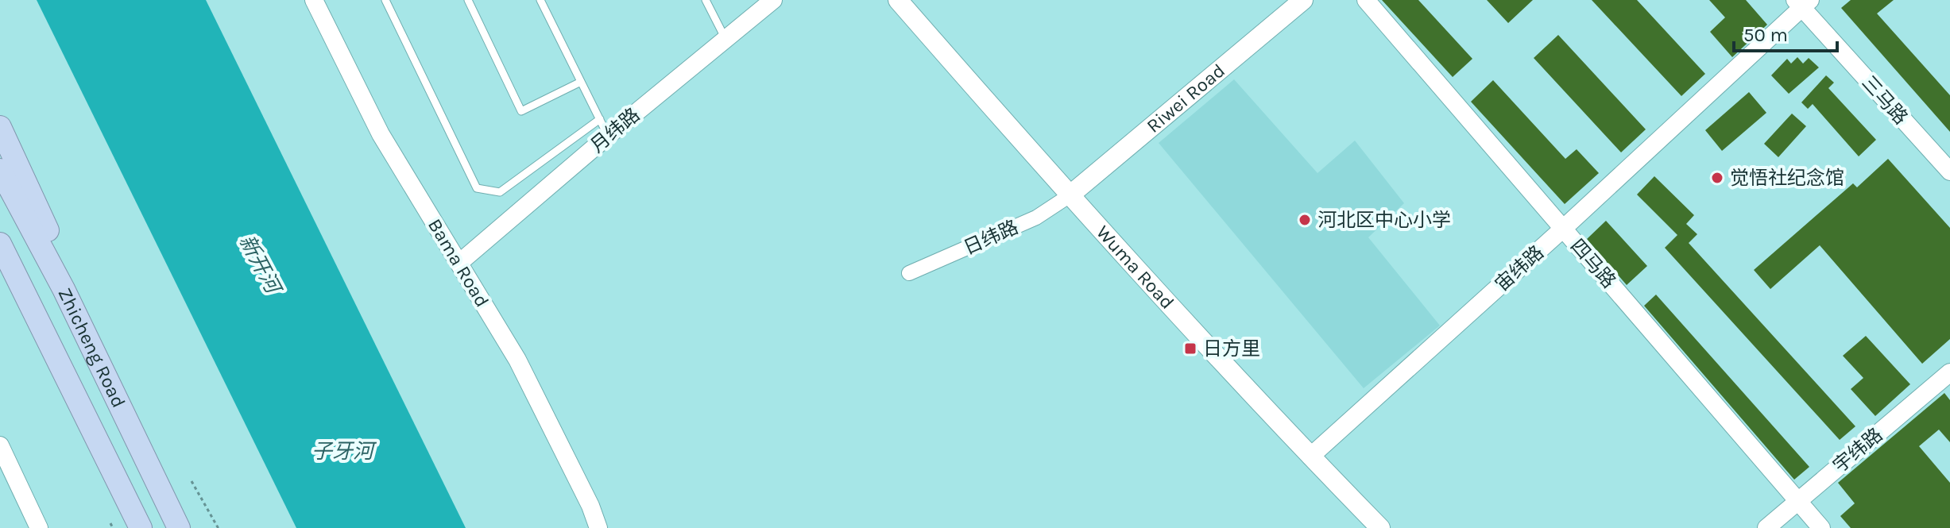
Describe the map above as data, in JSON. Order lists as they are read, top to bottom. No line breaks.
{"streets":{"highway":["Zhicheng Road"],"main road":["Riwei Road","Wuma Road"],"street":["三马路","月纬路","日纬路","Bama Road","四马路","宙纬路","宇纬路"]},"crossings":[["Riwei Road","日纬路"],["Riwei Road","Wuma Road"],["三马路","宙纬路"],["月纬路","Bama Road"],["日纬路","Wuma Road"],["四马路","宙纬路"],["四马路","宇纬路"],["Wuma Road","宙纬路"]],"water":["新开河","子牙河"],"places":{"other":["觉悟社纪念馆","河北区中心小学"],"transit":["日方里"]},"scale_bar":"50 m"}
